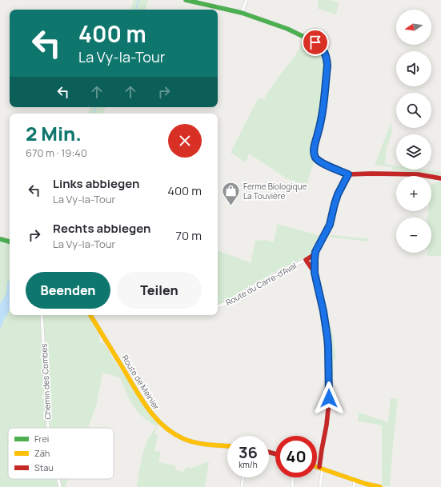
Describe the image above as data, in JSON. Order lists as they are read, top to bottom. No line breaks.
{"streets":{"street":["Route du Carre-d'Aval","Chemin des Combes","Route de Meinier"]},"places":{"shop":["Ferme Biologique La Touvière"]},"legend":["Frei","Zäh","Stau"],"north":"left","page":{"map_buttons":["+","−"],"turn":["400 m","La Vy-la-Tour"],"heading":["2 Min.","670 m · 19:40"],"list":[{"name":"Links abbiegen","note":"La Vy-la-Tour","value":"400 m"},{"name":"Rechts abbiegen","note":"La Vy-la-Tour","value":"70 m"}],"buttons":["Beenden","Teilen"],"speed":"36 km/h","limit":"40"}}
